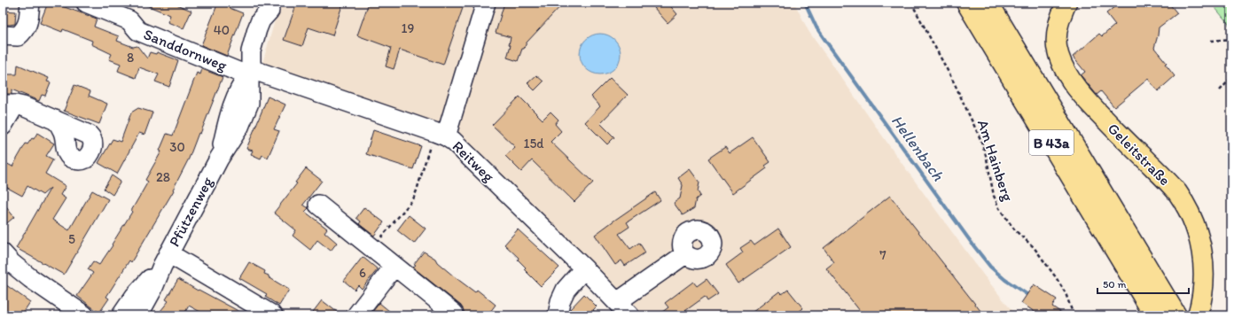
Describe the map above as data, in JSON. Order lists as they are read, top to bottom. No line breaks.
{"streets":{"main road":["B 43a","Geleitstraße"],"street":["Sanddornweg","Reitweg","Pfützenweg"],"path":["Am Hainberg"]},"crossings":[["Sanddornweg","Reitweg"],["Sanddornweg","Pfützenweg"],["Reitweg","Pfützenweg"]],"water":["Hellenbach"],"house_numbers":["19","40","8","15d","30","28","5","7","6"],"scale_bar":"50 m"}
